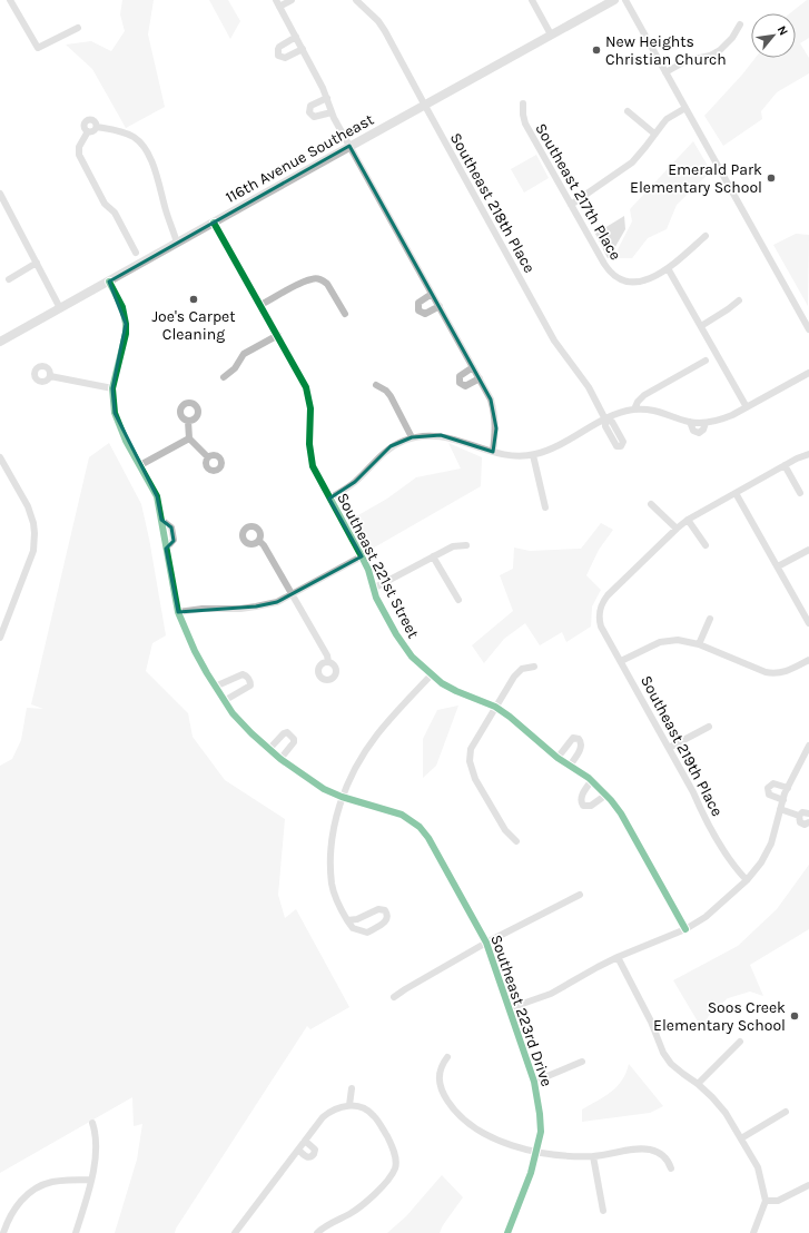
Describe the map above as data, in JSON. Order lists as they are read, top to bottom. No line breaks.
{"streets":{"main road":["116th Avenue Southeast"],"street":["Southeast 217th Place","Southeast 218th Place","Southeast 221st Street","Southeast 219th Place","Southeast 223rd Drive"]},"crossings":[["116th Avenue Southeast","Southeast 218th Place"],["116th Avenue Southeast","Southeast 221st Street"],["116th Avenue Southeast","Southeast 223rd Drive"]],"places":["New Heights Christian Church","Emerald Park Elementary School","Joe's Carpet Cleaning","Soos Creek Elementary School"],"north":"top right"}
